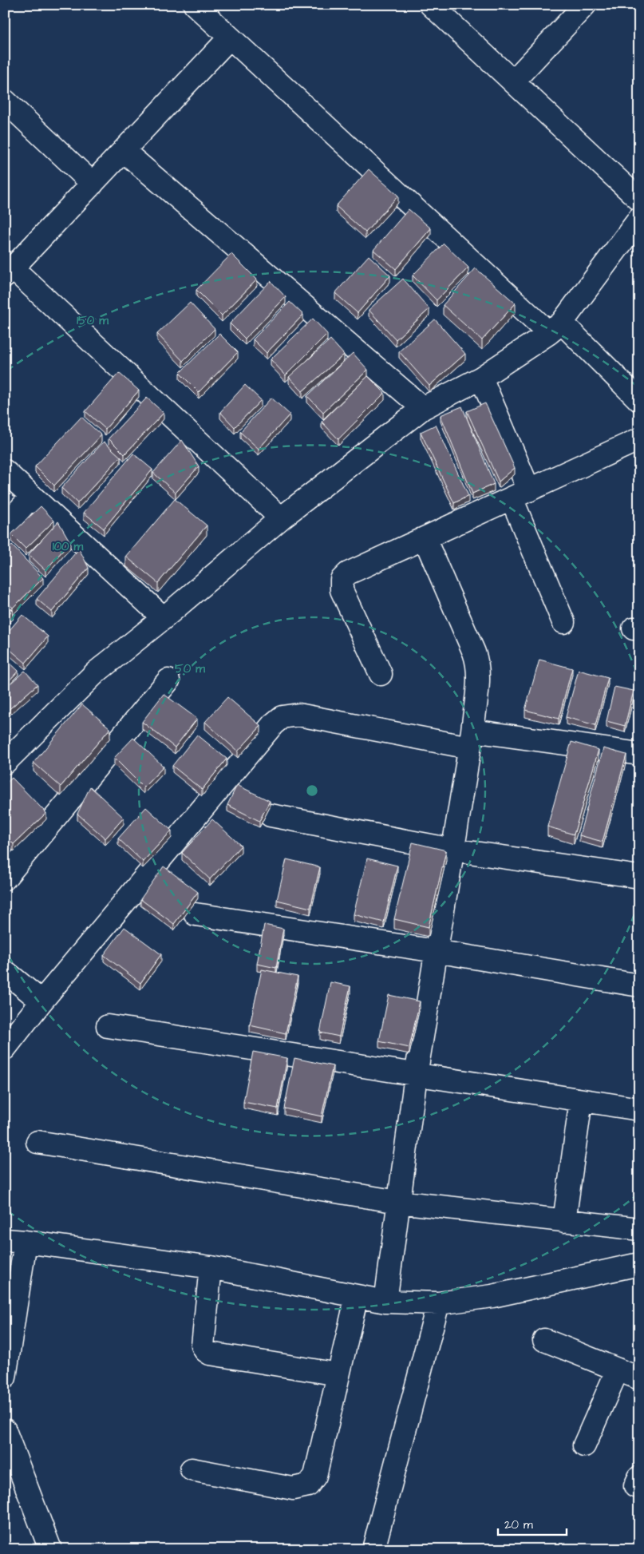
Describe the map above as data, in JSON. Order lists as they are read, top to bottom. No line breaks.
{"scale_bar":"20 m","rings":["150 m","100 m","50 m"]}
